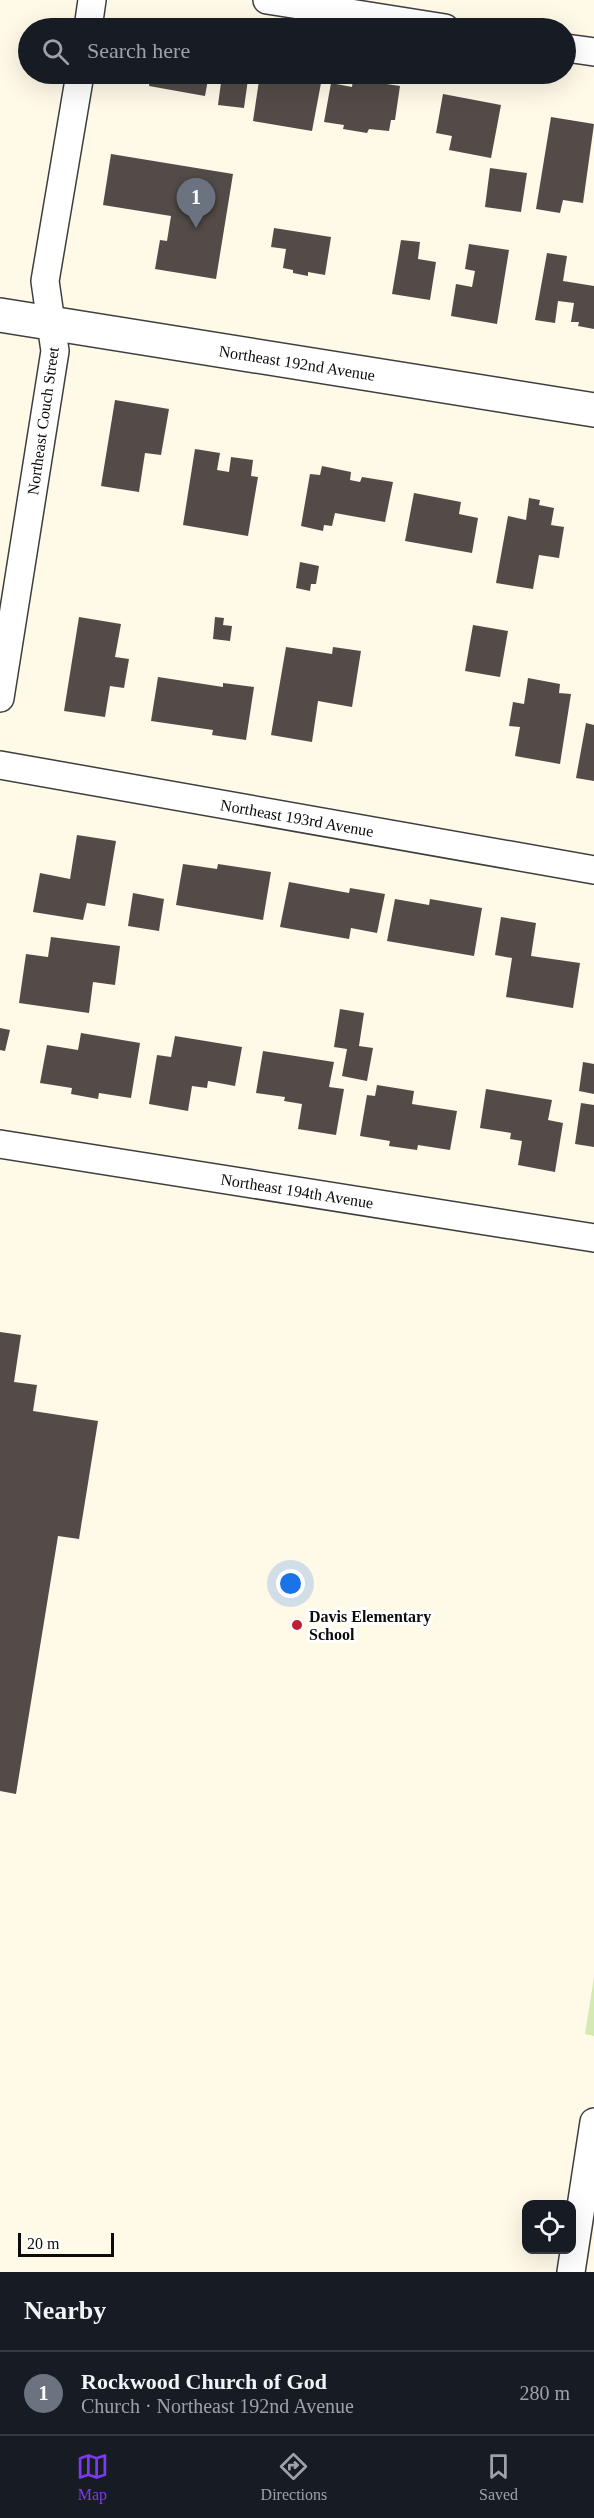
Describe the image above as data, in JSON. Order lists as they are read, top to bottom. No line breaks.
{"streets":{"street":["Northeast 192nd Avenue","Northeast Couch Street","Northeast 193rd Avenue","Northeast 194th Avenue"]},"crossings":[["Northeast 192nd Avenue","Northeast Couch Street"]],"places":["Davis Elementary School"],"scale_bar":"20 m","page":{"search":"Search here","pins":"1","scale":"20 m","heading":"Nearby","list":[{"mark":"1","name":"Rockwood Church of God","note":"Church · Northeast 192nd Avenue","value":"280 m"}],"nav":["Map","Directions","Saved"]}}
